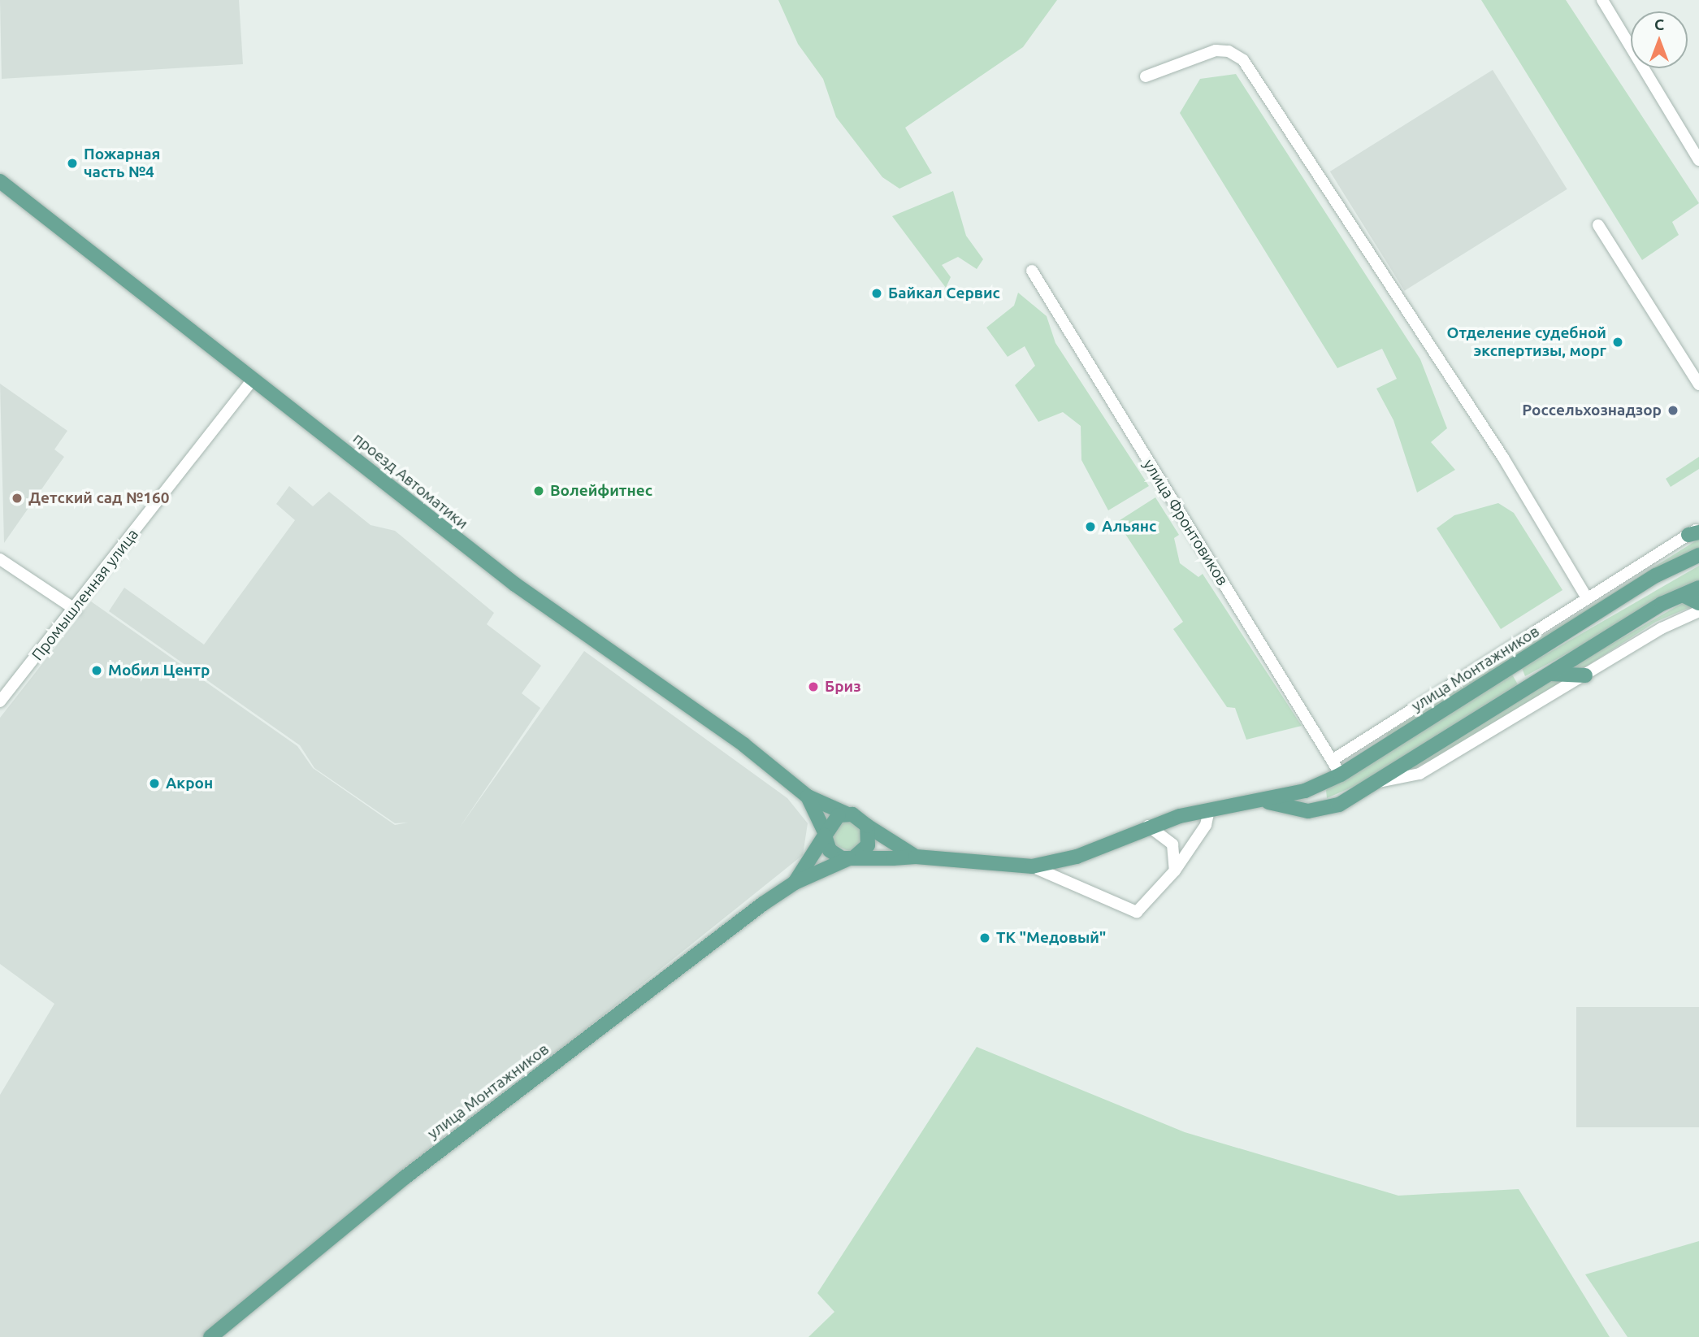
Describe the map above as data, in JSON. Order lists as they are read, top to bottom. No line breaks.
{"streets":{"main road":["проезд Автоматики","улица Монтажников"],"street":["улица Фронтовиков","Промышленная улица"]},"crossings":[["проезд Автоматики","Промышленная улица"],["проезд Автоматики","улица Монтажников"],["улица Фронтовиков","улица Монтажников"]],"places":["Пожарная часть №4","Байкал Сервис","Отделение судебной экспертизы, морг","Россельхознадзор","Волейфитнес","Детский сад №160","Альянс","Мобил Центр","Бриз","Акрон","ТК \"Медовый\""],"north":"top"}
